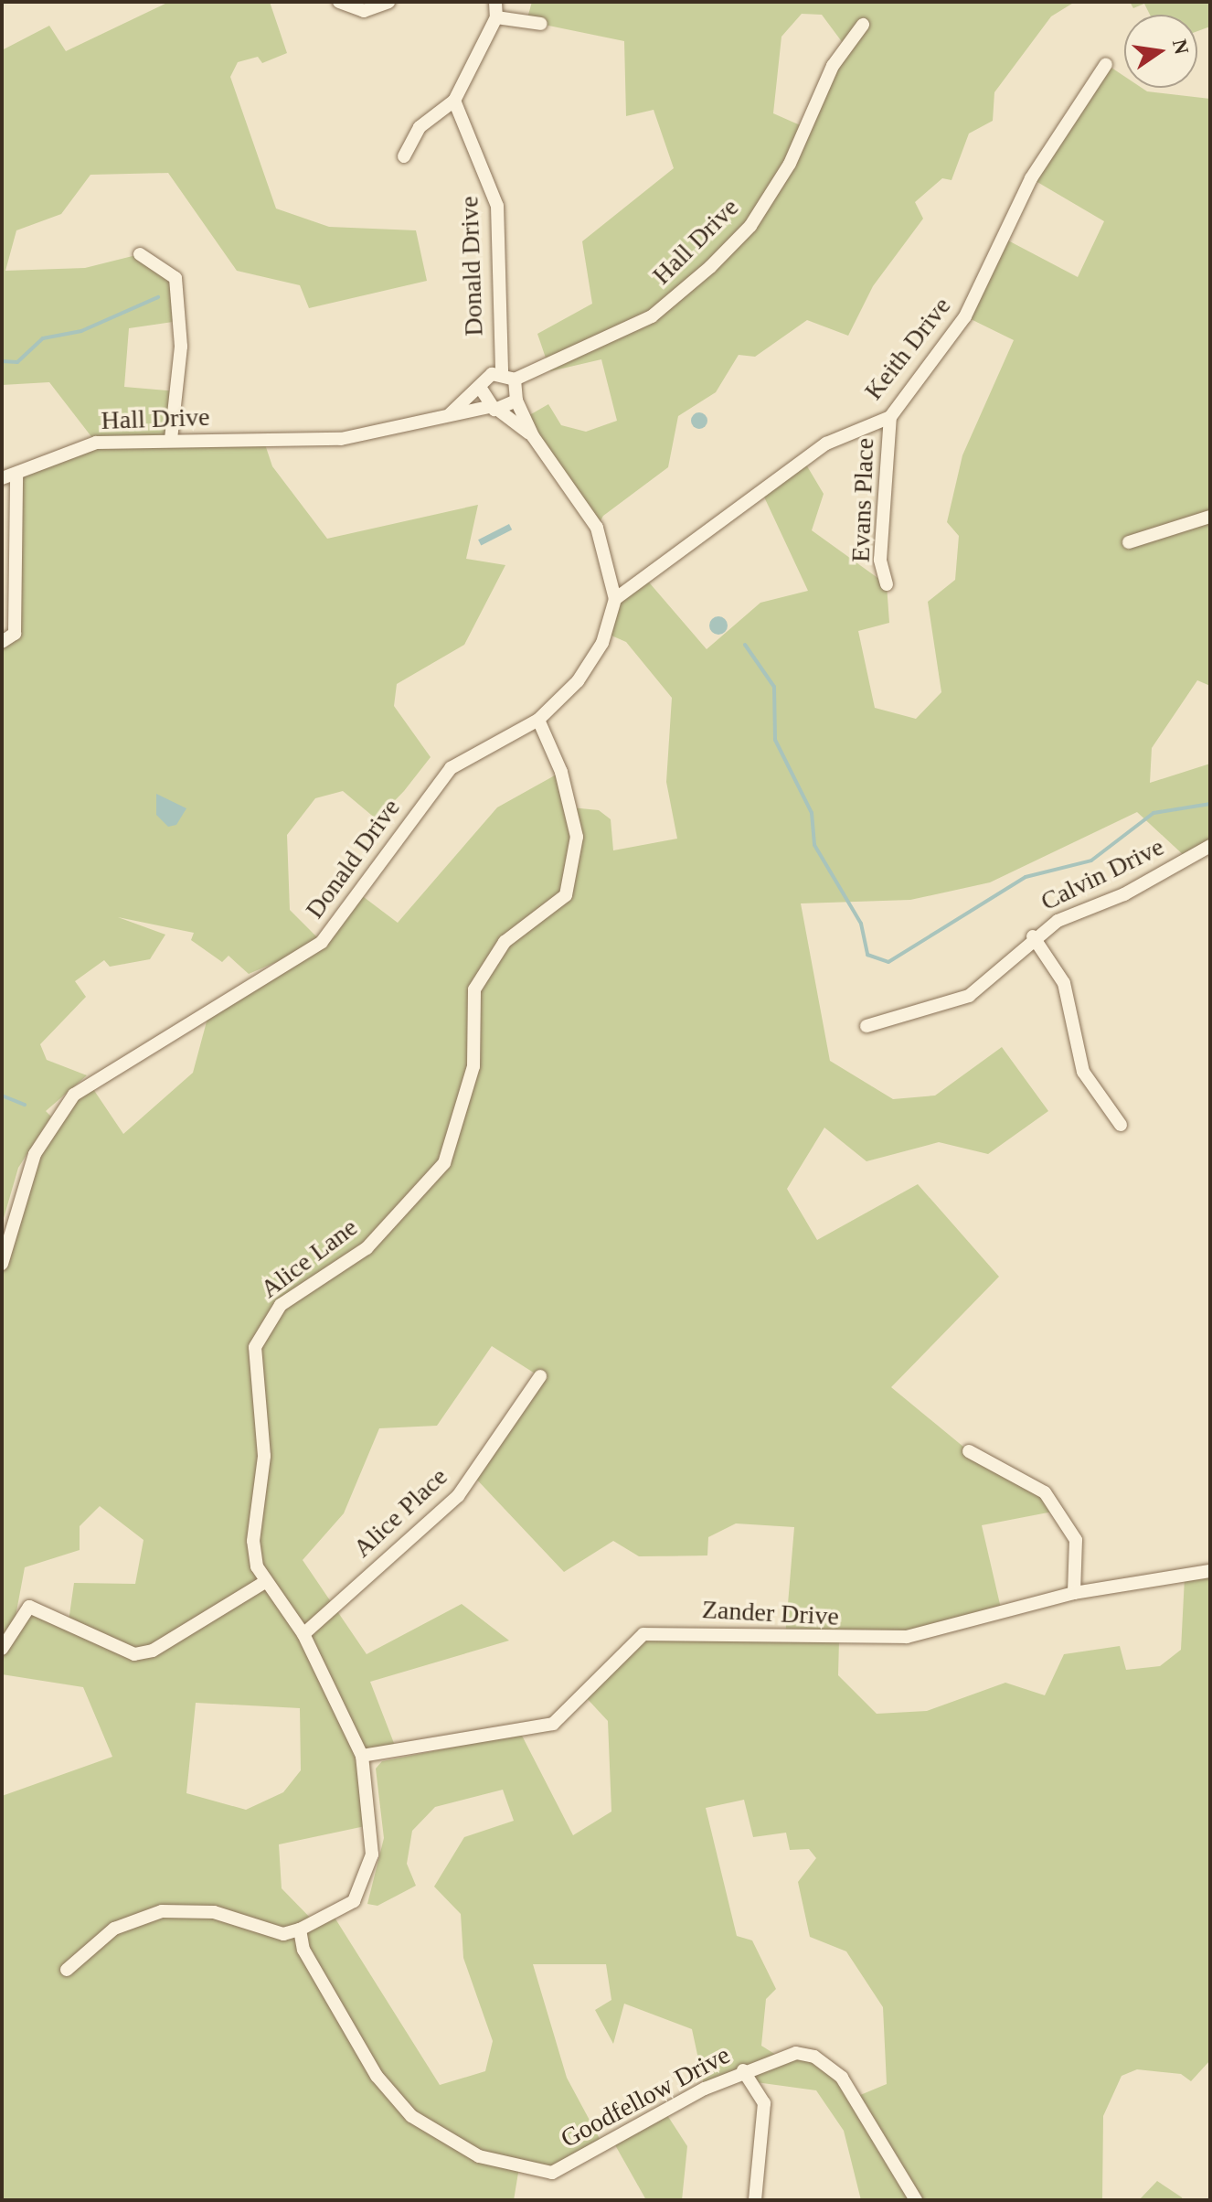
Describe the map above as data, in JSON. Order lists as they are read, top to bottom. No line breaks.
{"streets":{"street":["Hall Drive","Donald Drive","Keith Drive","Evans Place","Calvin Drive","Alice Lane","Alice Place","Zander Drive","Goodfellow Drive"]},"crossings":[["Hall Drive","Donald Drive"],["Donald Drive","Keith Drive"],["Donald Drive","Alice Lane"],["Keith Drive","Evans Place"],["Alice Lane","Alice Place"],["Alice Lane","Zander Drive"],["Alice Lane","Goodfellow Drive"]],"north":"right"}
